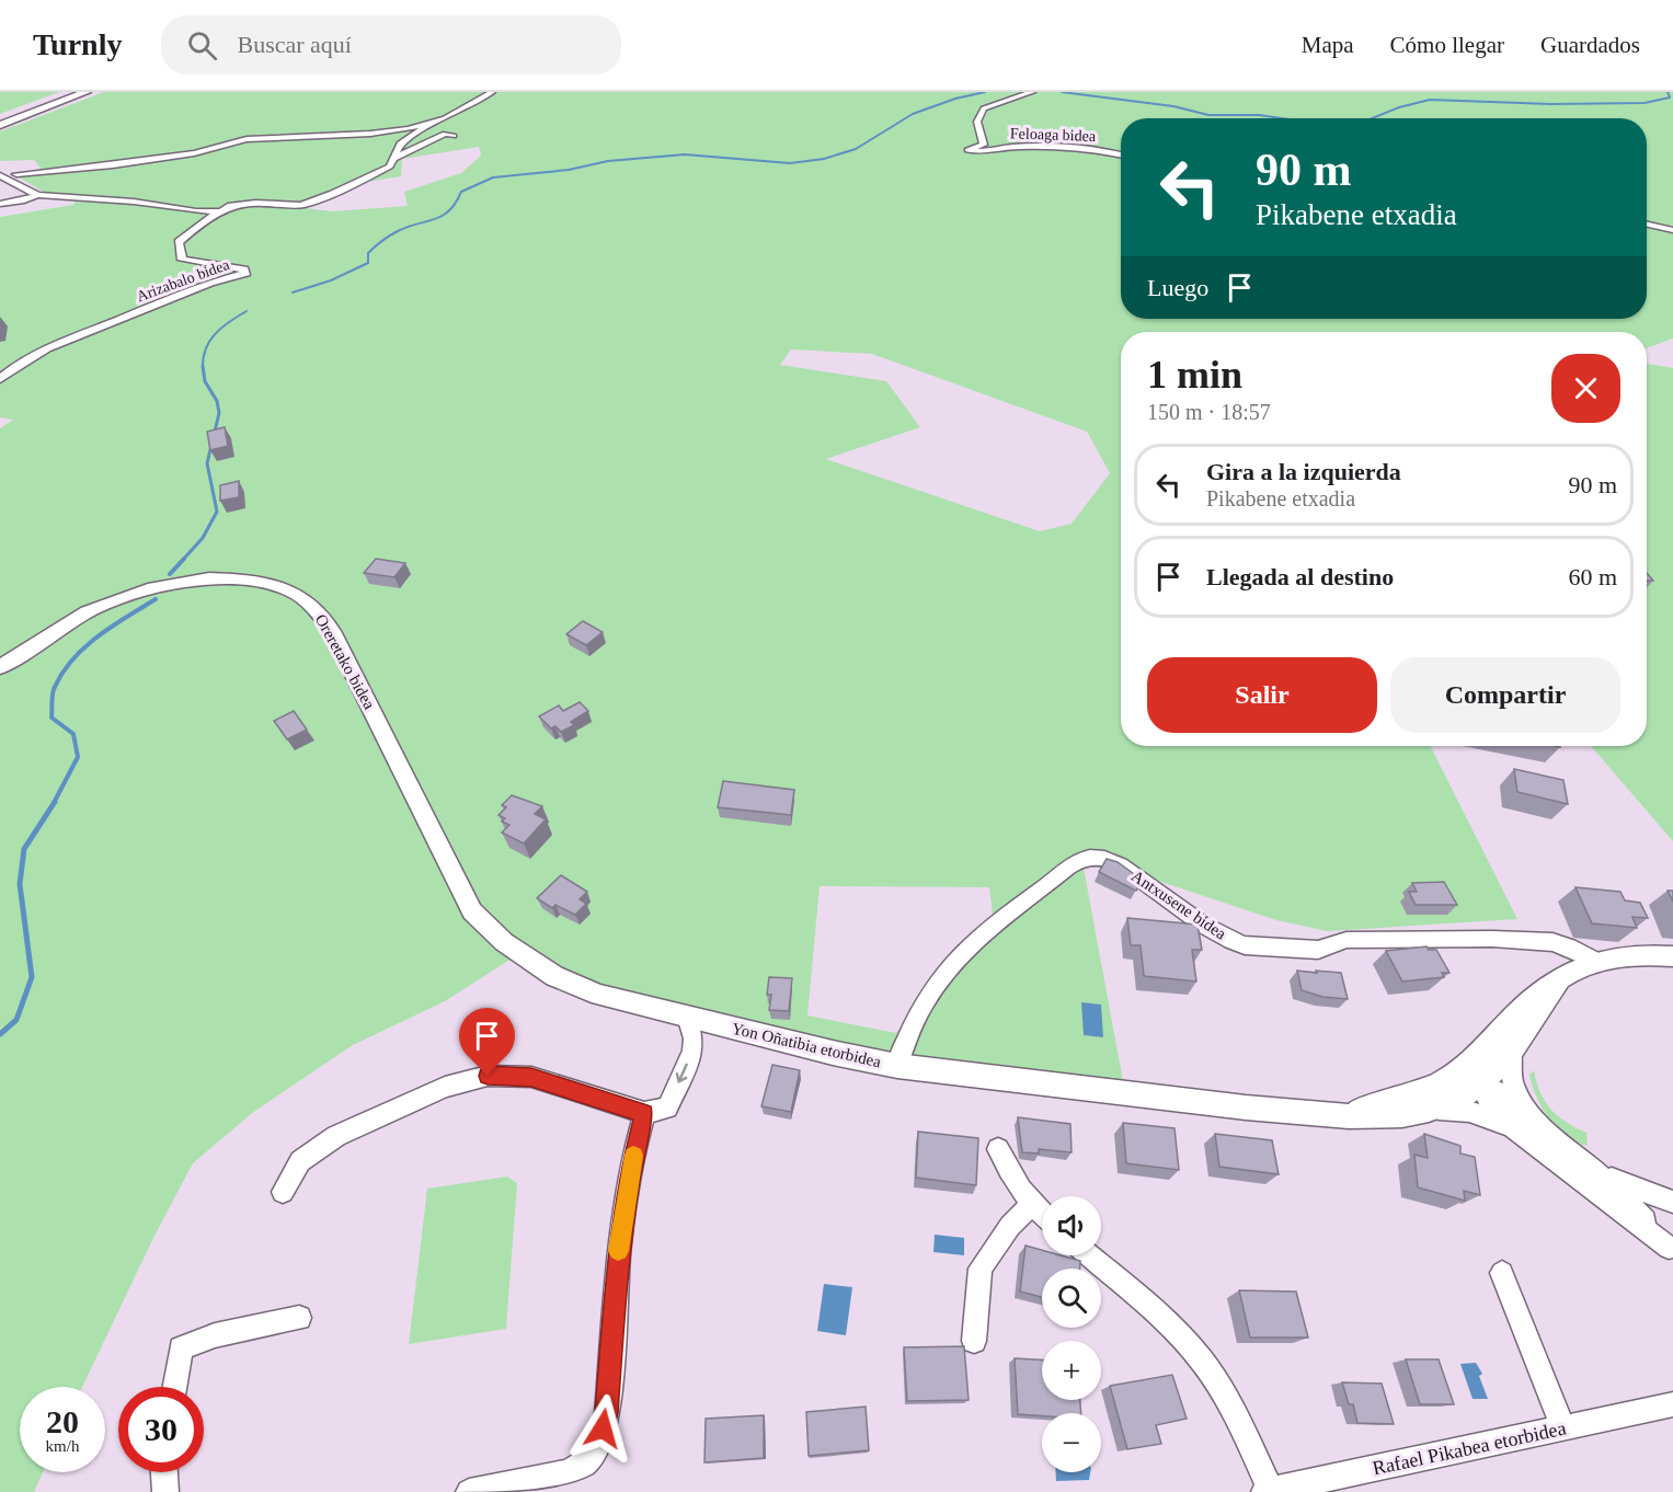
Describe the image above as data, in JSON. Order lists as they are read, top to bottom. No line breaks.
{"streets":{"main road":["Oreretako bidea","Yon Oñatibia etorbidea"],"street":["Feloaga bidea","Arizabalo bidea","Antxusene bidea","Rafael Pikabea etorbidea"]},"crossings":[["Oreretako bidea","Yon Oñatibia etorbidea"],["Antxusene bidea","Yon Oñatibia etorbidea"]],"page":{"header":"Turnly","search":"Buscar aquí","nav":["Mapa","Cómo llegar","Guardados"],"turn":["90 m","Pikabene etxadia"],"then":"Luego","heading":["1 min","150 m · 18:57"],"list":[{"name":"Gira a la izquierda","note":"Pikabene etxadia","value":"90 m"},{"name":"Llegada al destino","value":"60 m"}],"buttons":["Salir","Compartir"],"map_buttons":["+","−"],"speed":"20 km/h","limit":"30"}}
